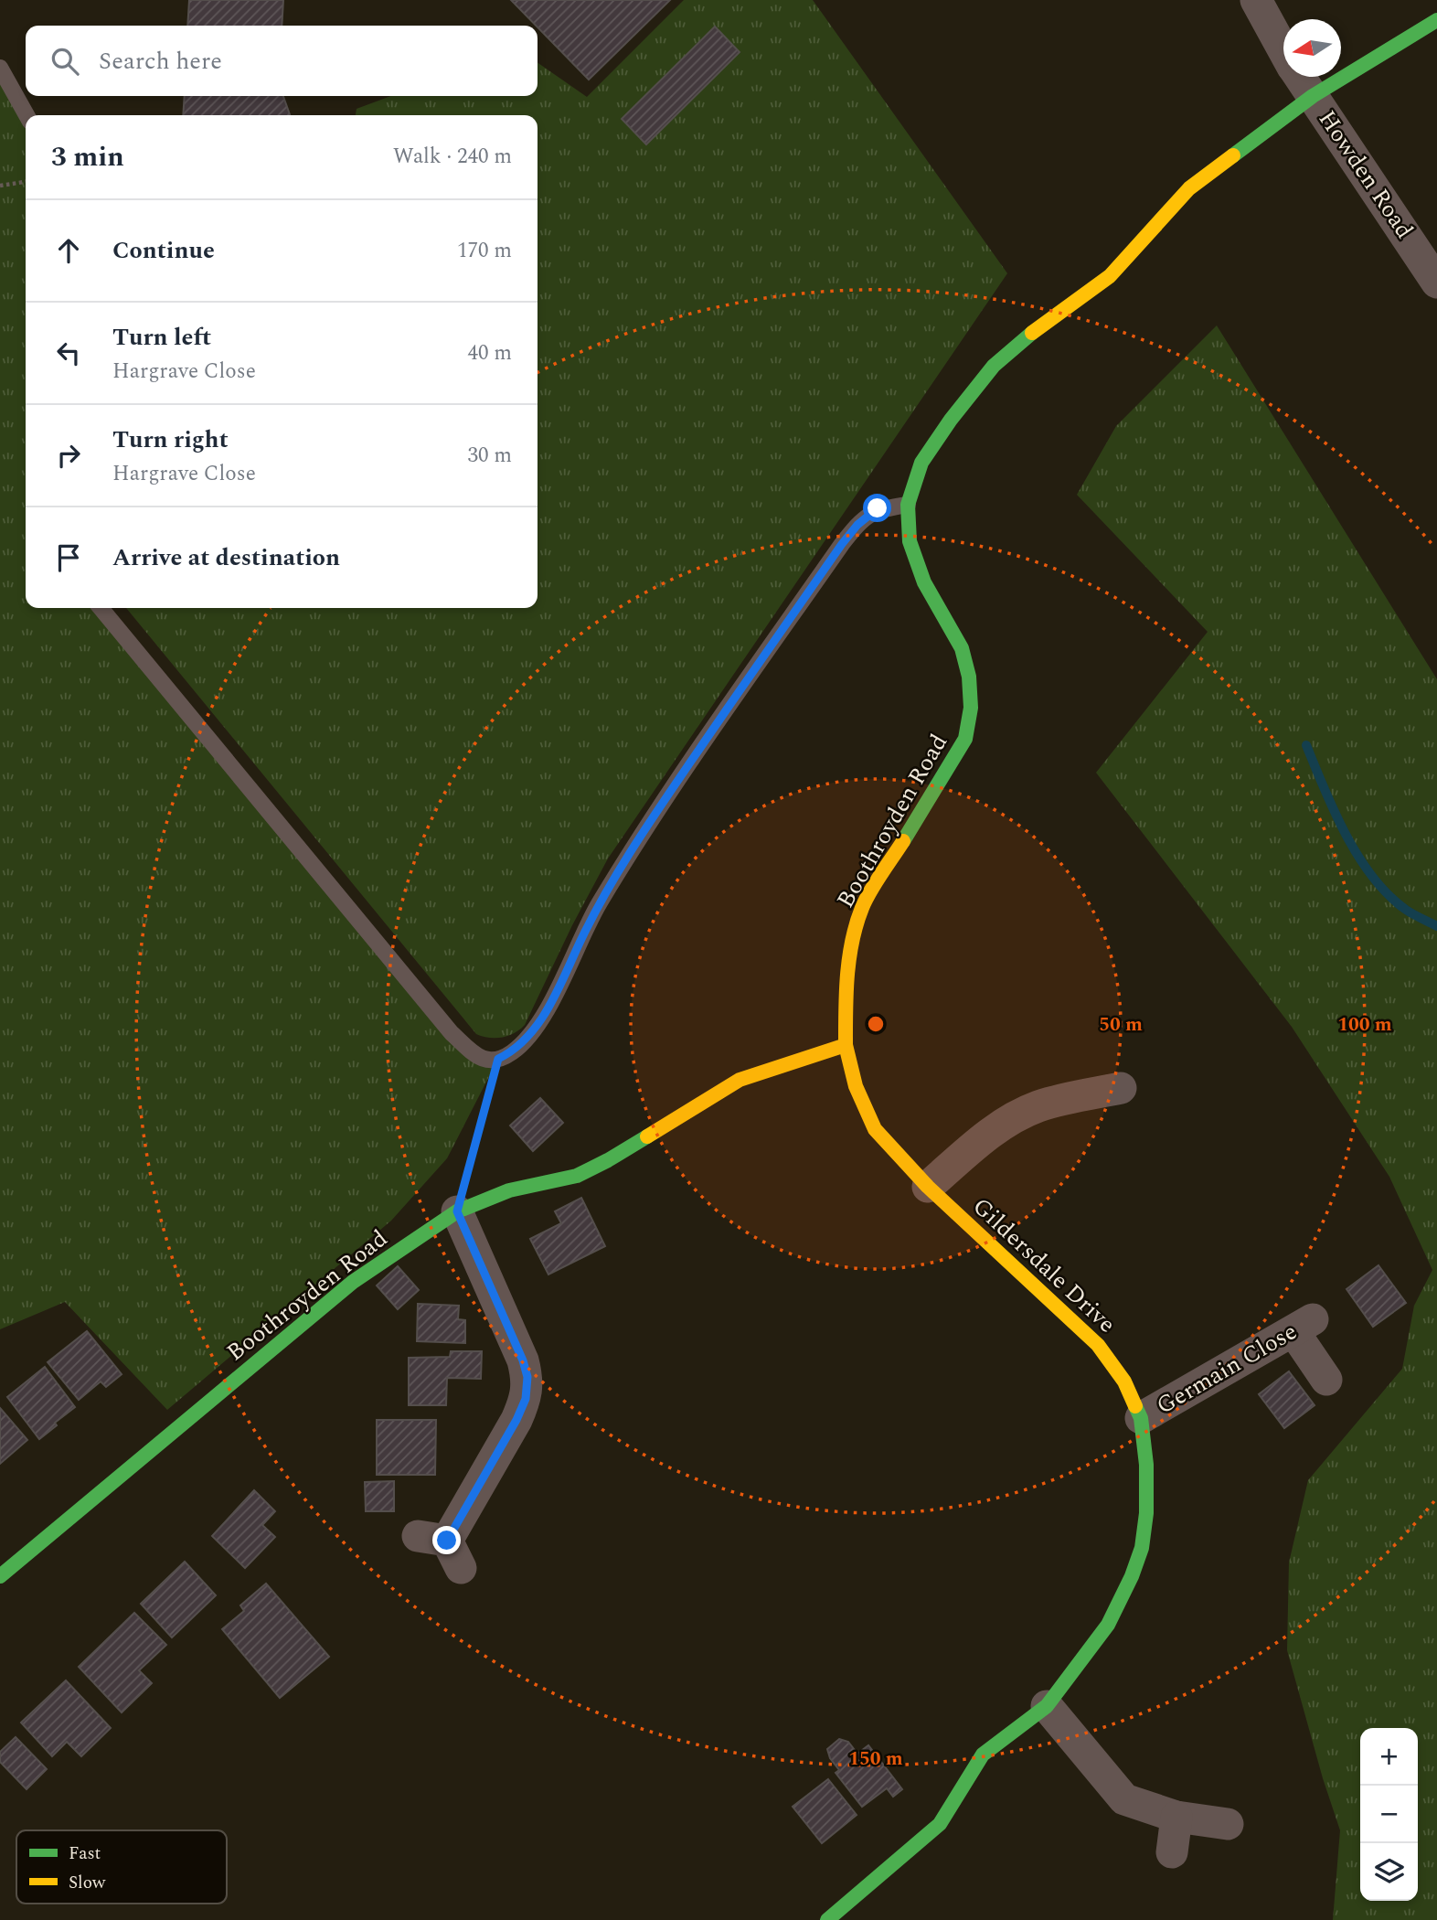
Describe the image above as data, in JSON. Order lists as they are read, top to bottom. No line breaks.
{"streets":{"street":["Howden Road","Boothroyden Road","Gildersdale Drive","Germain Close"]},"crossings":[["Howden Road","Boothroyden Road"],["Boothroyden Road","Gildersdale Drive"],["Gildersdale Drive","Germain Close"]],"legend":["Fast","Slow"],"north":"left","page":{"search":"Search here","heading":["3 min","Walk · 240 m"],"list":[["Continue","170 m"],["Turn left","Hargrave Close","40 m"],["Turn right","Hargrave Close","30 m"],"Arrive at destination"],"map_buttons":["+","−"]},"rings":["50 m","100 m","150 m"]}
